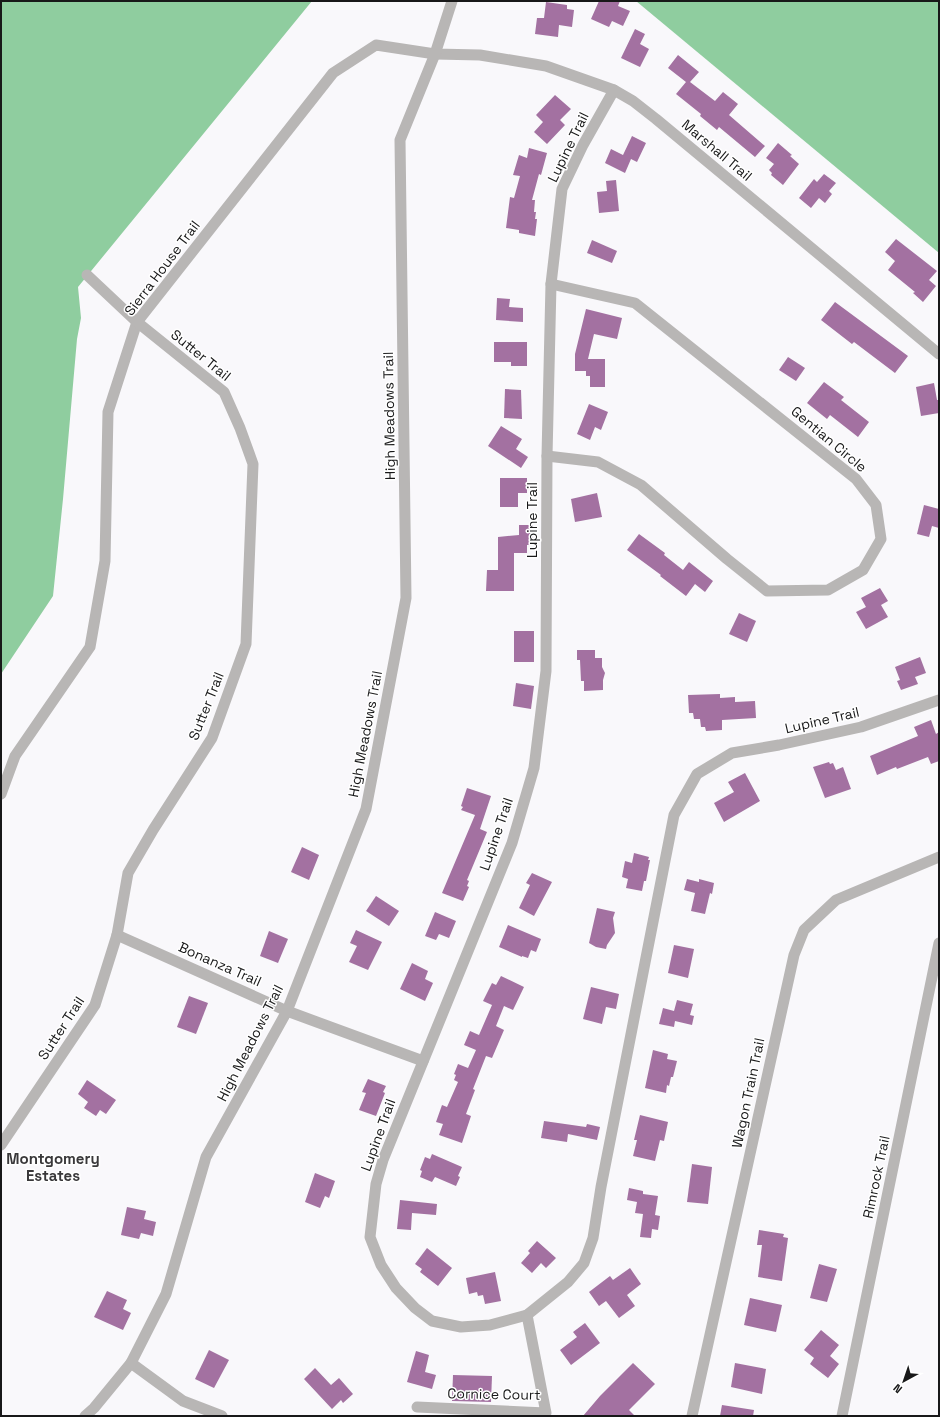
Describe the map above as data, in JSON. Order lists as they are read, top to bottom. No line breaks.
{"streets":{"street":["Lupine Trail","Marshall Trail","Sierra House Trail","Sutter Trail","High Meadows Trail","Gentian Circle","Bonanza Trail","Wagon Train Trail","Rimrock Trail","Cornice Court"]},"crossings":[["Lupine Trail","Marshall Trail"],["Lupine Trail","Gentian Circle"],["Lupine Trail","Bonanza Trail"],["Lupine Trail","Cornice Court"],["Marshall Trail","Sierra House Trail"],["Marshall Trail","High Meadows Trail"],["Sierra House Trail","Sutter Trail"],["Sierra House Trail","High Meadows Trail"],["Sutter Trail","Bonanza Trail"],["High Meadows Trail","Bonanza Trail"]],"districts":["Montgomery Estates"],"north":"bottom left"}
